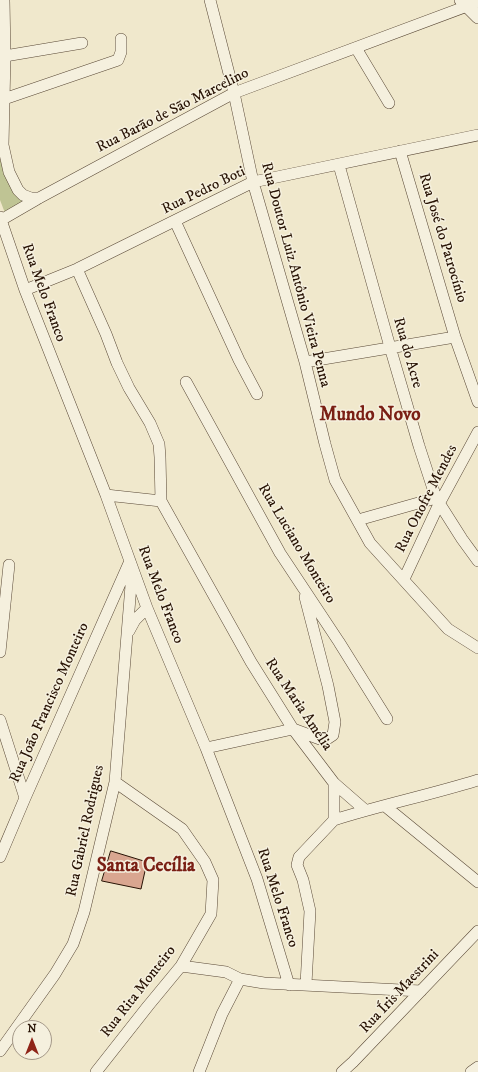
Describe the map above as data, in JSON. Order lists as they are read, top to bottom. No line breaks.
{"streets":{"street":["Rua Barão de São Marcelino","Rua Pedro Boti","Rua José do Patrocínio","Rua Doutor Luiz Antônio Vieira Penna","Rua Melo Franco","Rua do Acre","Rua Onofre Mendes","Rua Luciano Monteiro","Rua João Francisco Monteiro","Rua Maria Amélia","Rua Gabriel Rodrigues","Rua Rita Monteiro","Rua Íris Maestrini"]},"crossings":[["Rua Barão de São Marcelino","Rua Doutor Luiz Antônio Vieira Penna"],["Rua Barão de São Marcelino","Rua Melo Franco"],["Rua Pedro Boti","Rua José do Patrocínio"],["Rua Pedro Boti","Rua Doutor Luiz Antônio Vieira Penna"],["Rua Pedro Boti","Rua Melo Franco"],["Rua Pedro Boti","Rua do Acre"],["Rua Doutor Luiz Antônio Vieira Penna","Rua Onofre Mendes"],["Rua Melo Franco","Rua João Francisco Monteiro"],["Rua Melo Franco","Rua Gabriel Rodrigues"],["Rua do Acre","Rua Onofre Mendes"],["Rua João Francisco Monteiro","Rua Gabriel Rodrigues"],["Rua Gabriel Rodrigues","Rua Rita Monteiro"]],"districts":["Mundo Novo","Santa Cecília"],"north":"top"}
